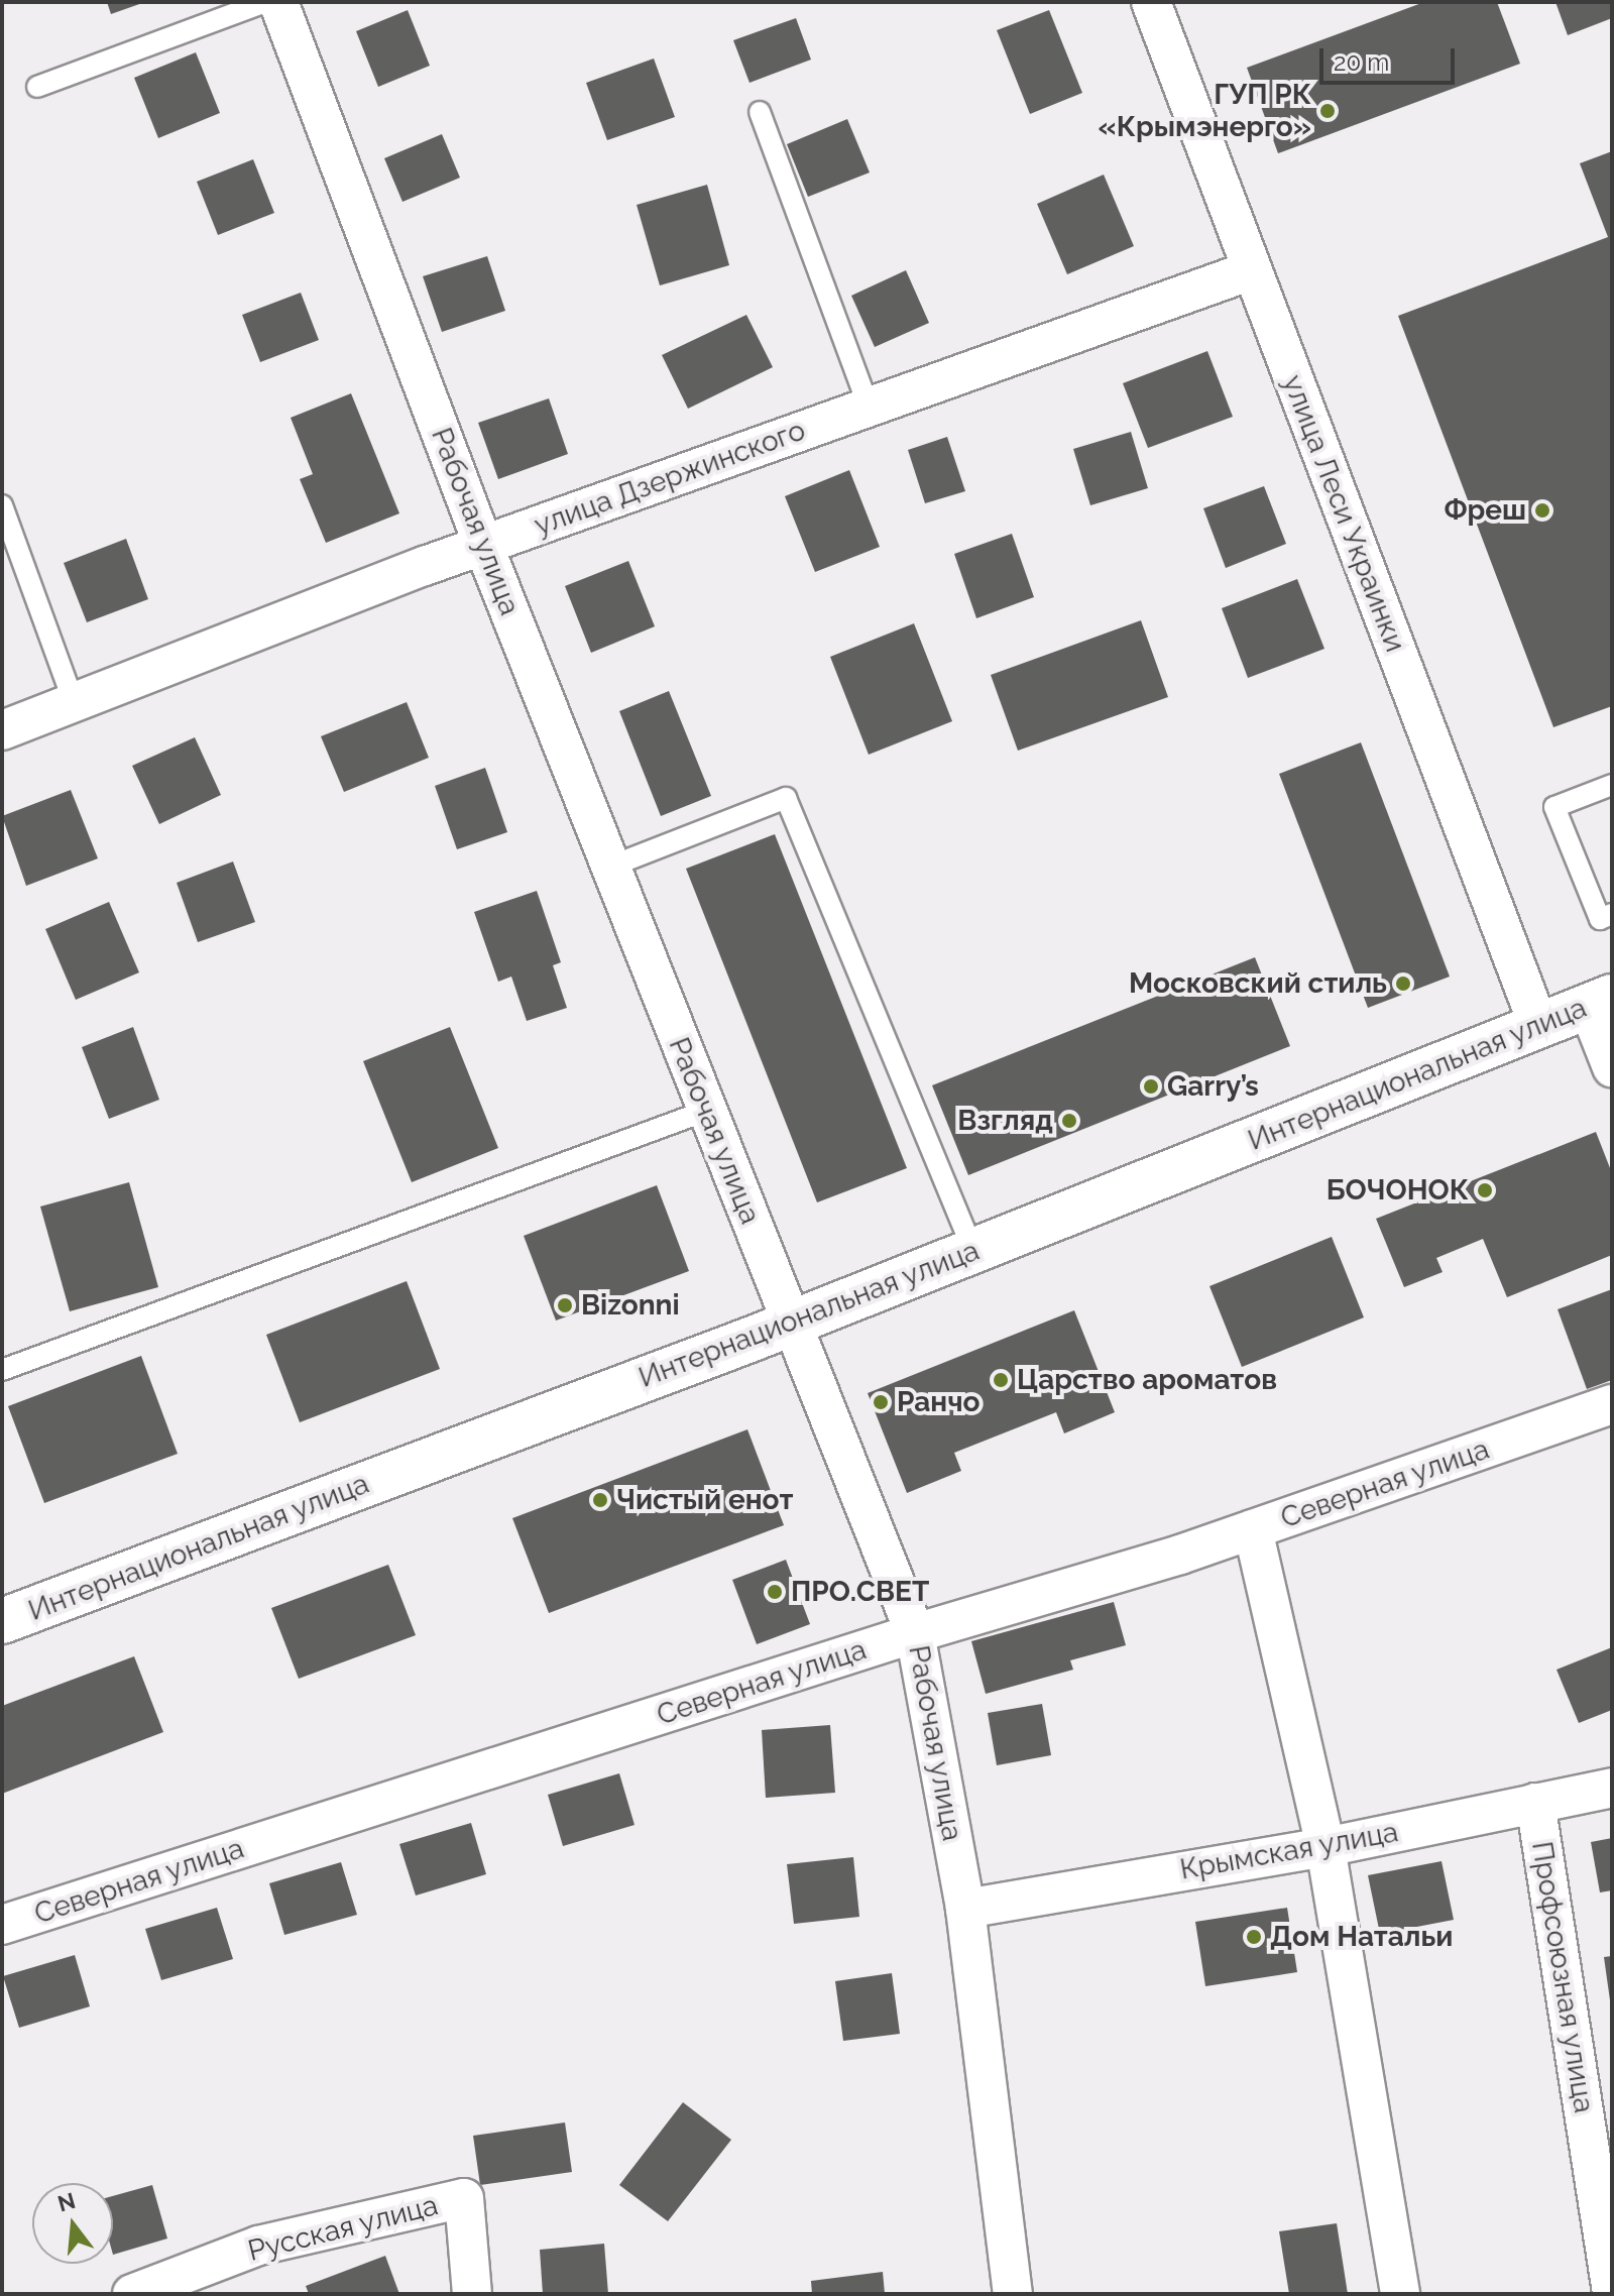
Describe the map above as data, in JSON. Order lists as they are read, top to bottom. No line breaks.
{"streets":{"main road":["Интернациональная улица"],"street":["улица Дзержинского","улица Леси Украинки","Рабочая улица","Северная улица","Крымская улица","Профсоюзная улица","Русская улица"]},"crossings":[["улица Дзержинского","улица Леси Украинки"],["улица Дзержинского","Рабочая улица"],["улица Леси Украинки","Интернациональная улица"],["Рабочая улица","Интернациональная улица"],["Рабочая улица","Северная улица"],["Рабочая улица","Крымская улица"],["Крымская улица","Профсоюзная улица"]],"places":["ГУП РК «Крымэнерго»","Фреш","Московский стиль","Garry’s","Взгляд","БОЧОНОК","Bizonni","Царство ароматов","Ранчо","Чистый енот","ПРО.СВЕТ","Дом Натальи"],"scale_bar":"20 m","north":"top"}
